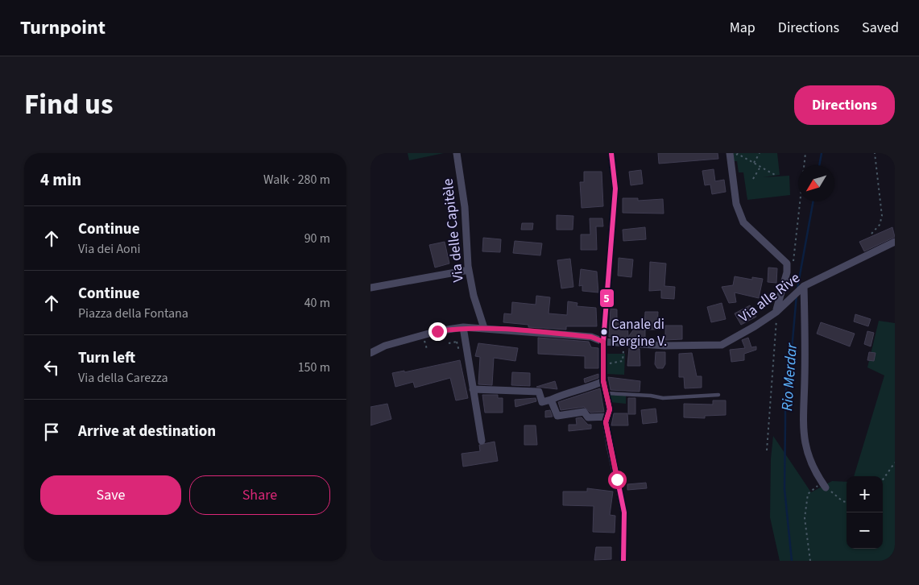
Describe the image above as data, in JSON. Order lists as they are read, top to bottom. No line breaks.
{"streets":{"street":["Via delle Capitèle","Via alle Rive"]},"crossings":[["Via delle Capitèle","Via alle Rive"]],"water":["Rio Merdar"],"places":["Canale di Pergine V."],"lines":["transit line 5"],"north":"bottom left","page":{"header":"Turnpoint","nav":["Map","Directions","Saved"],"title":"Find us","buttons":["Directions",["Save","Share"]],"heading":["4 min","Walk · 280 m"],"list":[["Continue","Via dei Aoni","90 m"],["Continue","Piazza della Fontana","40 m"],["Turn left","Via della Carezza","150 m"],"Arrive at destination"],"map_buttons":["+","−"]}}
